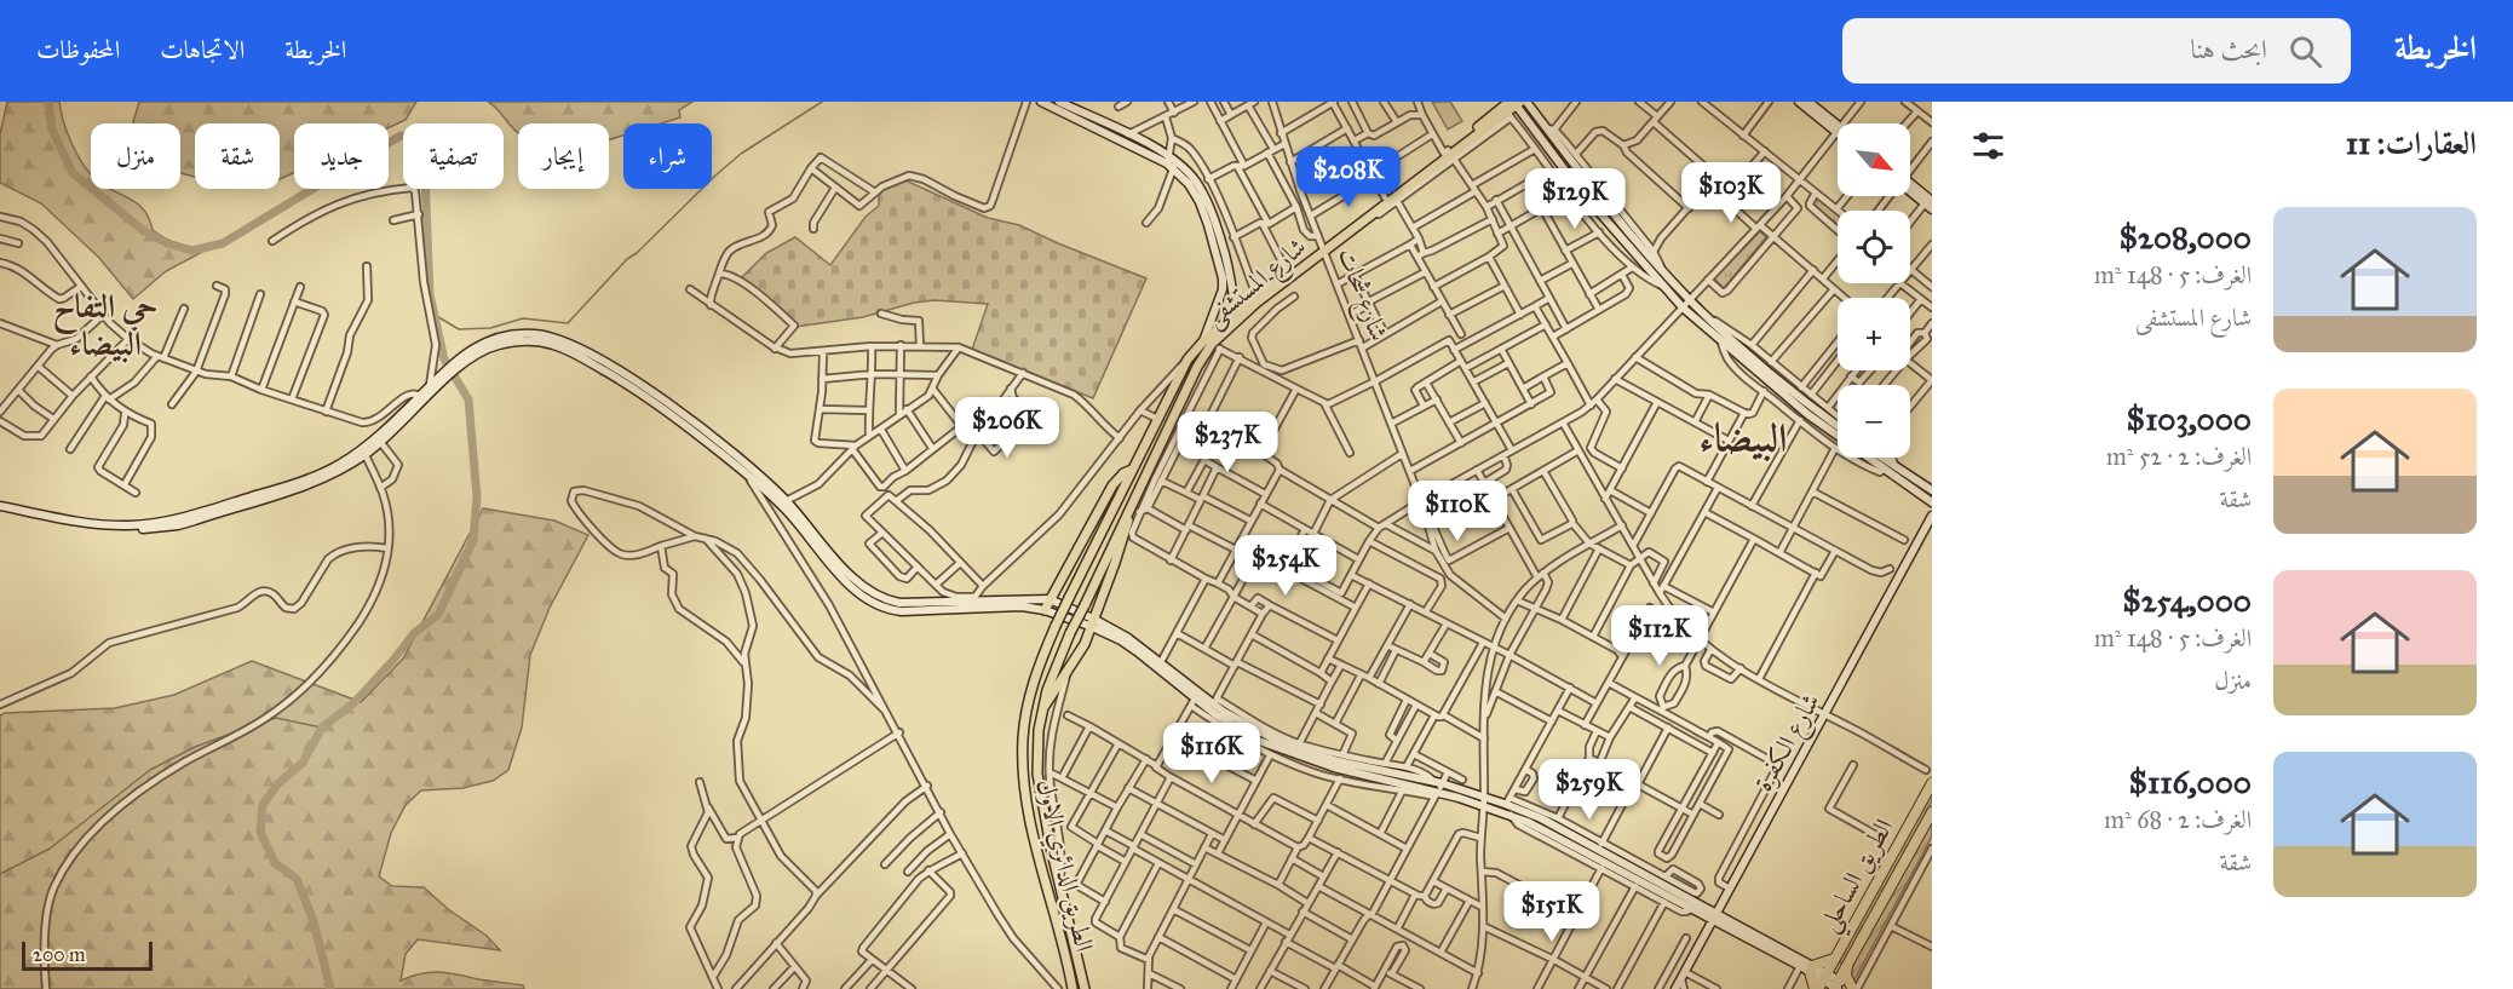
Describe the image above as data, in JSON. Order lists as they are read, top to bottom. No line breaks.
{"streets":{"highway":["الطريق الساحلي"],"main road":["شارع المستشفى","شارع الكفرة","الطريق الدائري الاول"],"street":["شارع شحات"]},"crossings":[["شارع المستشفى","شارع شحات"],["شارع المستشفى","الطريق الدائري الاول"]],"districts":["حي التفاح البيضاء","البيضاء"],"scale_bar":"200 m","north":"bottom right","page":{"header":"الخريطة","search":"ابحث هنا","nav":["الخريطة","الاتجاهات","المحفوظات"],"heading":"العقارات: 11","map_buttons":["+","−"],"chip":["شراء","إيجار","تصفية","جديد","شقة","منزل"],"price":["$208K","$103K","$129K","$206K","$237K","$110K","$254K","$112K","$116K","$259K","$151K"],"list":[{"name":"$208,000","note":"الغرف: 5 · 148 m² · شارع المستشفى"},{"name":"$103,000","note":"الغرف: 2 · 52 m² · شقة"},{"name":"$254,000","note":"الغرف: 5 · 148 m² · منزل"},{"name":"$116,000","note":"الغرف: 2 · 68 m² · شقة"}],"scale":"200 m"}}
